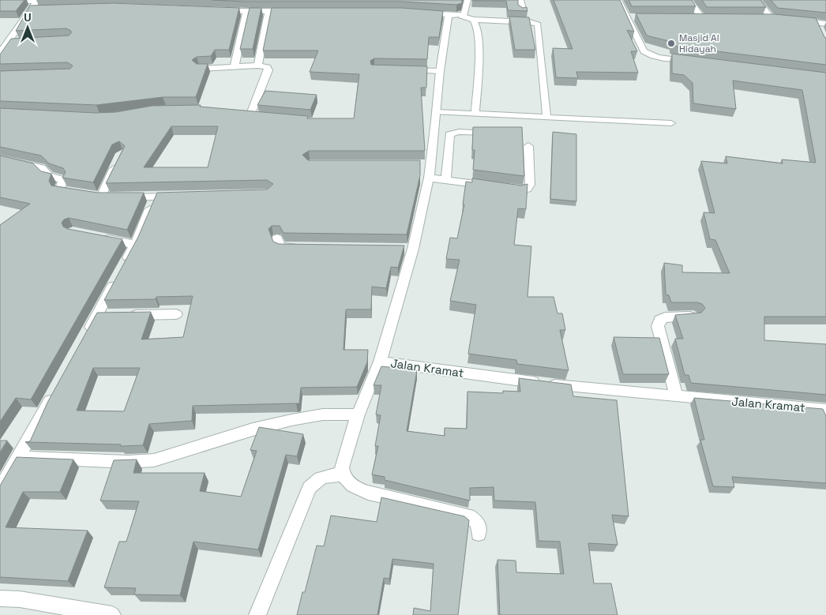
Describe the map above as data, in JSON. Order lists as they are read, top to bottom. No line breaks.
{"streets":{"street":["Jalan Kramat"]},"places":["Masjid Al Hidayah"],"north":"top"}
